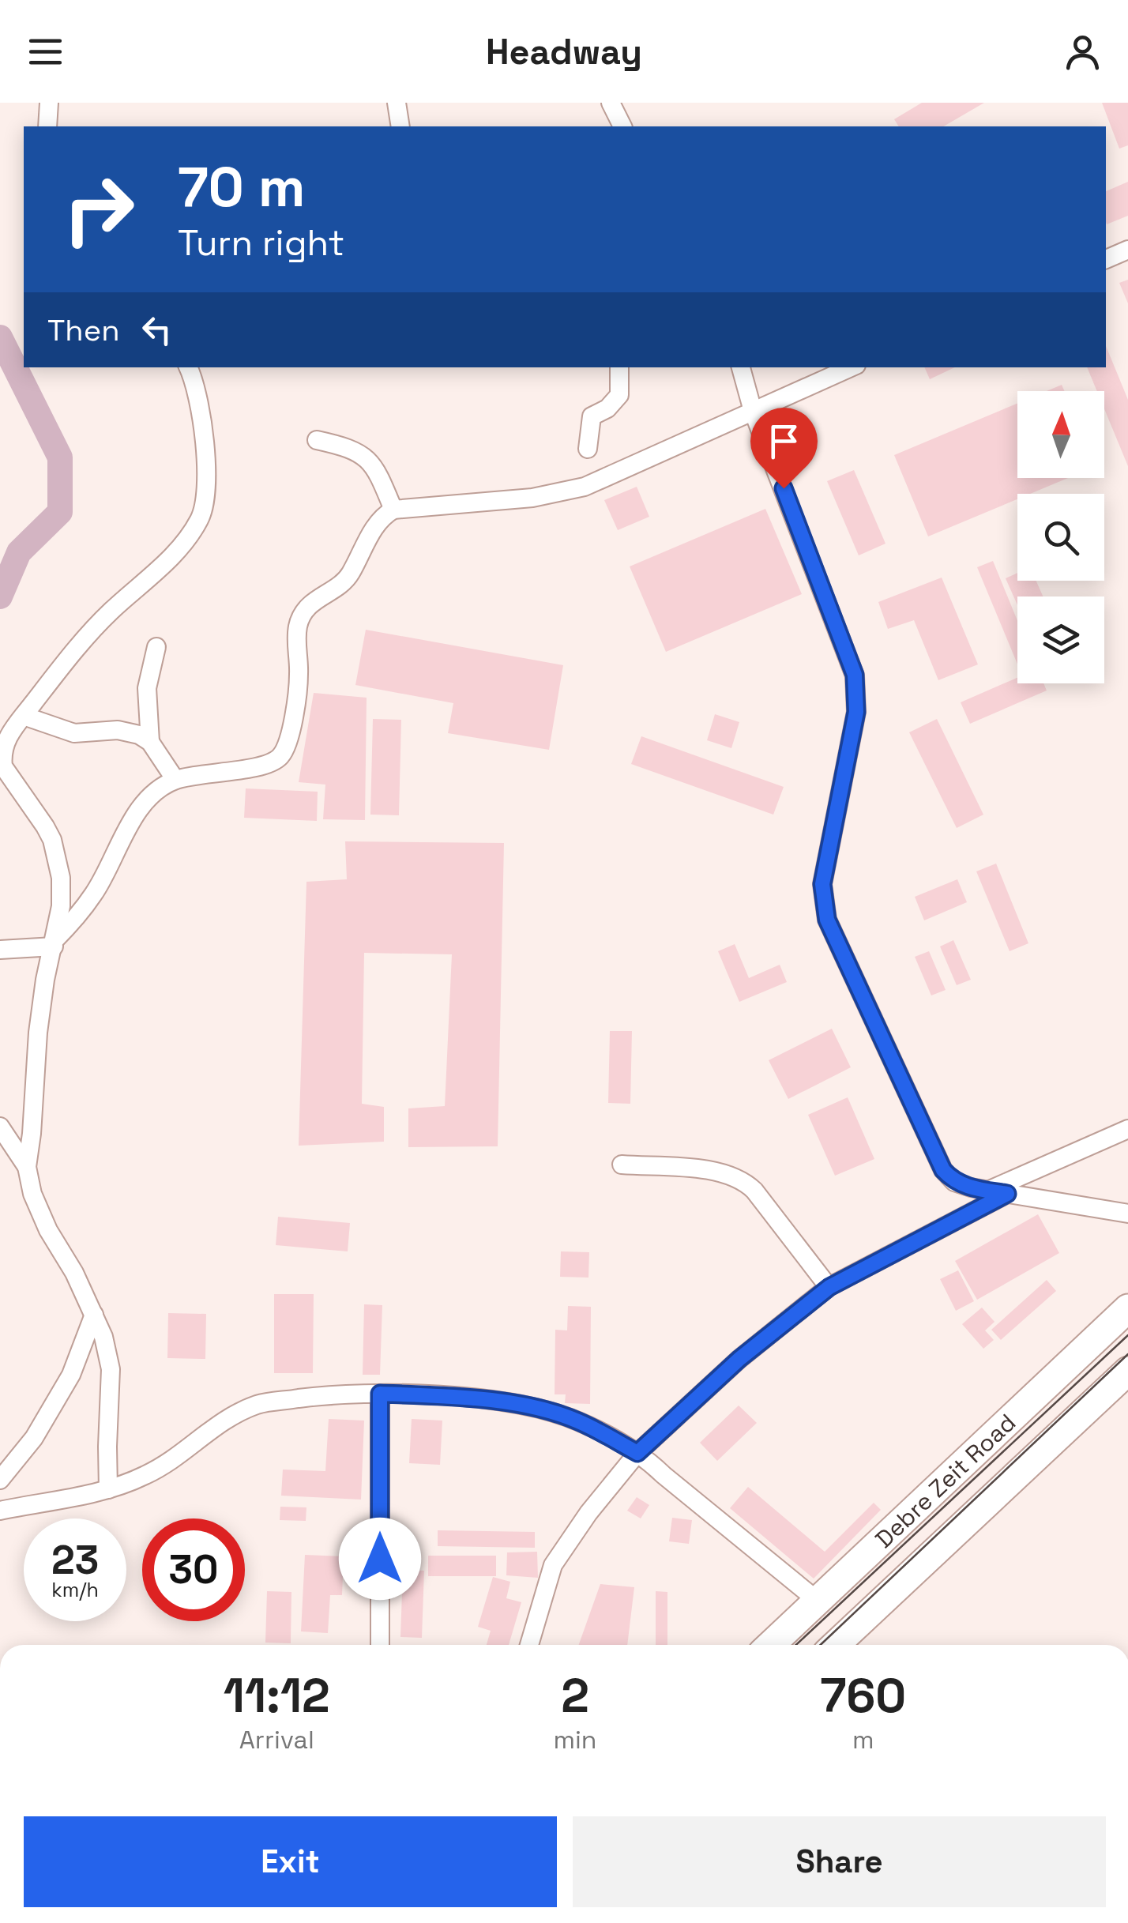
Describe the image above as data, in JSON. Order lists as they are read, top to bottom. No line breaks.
{"streets":{"main road":["Debre Zeit Road"]},"north":"top","page":{"header":"Headway","turn":["70 m","Turn right"],"then":"Then","speed":"23 km/h","limit":"30","eta":["11:12","Arrival","2","min","760","m"],"buttons":["Exit","Share"]}}
